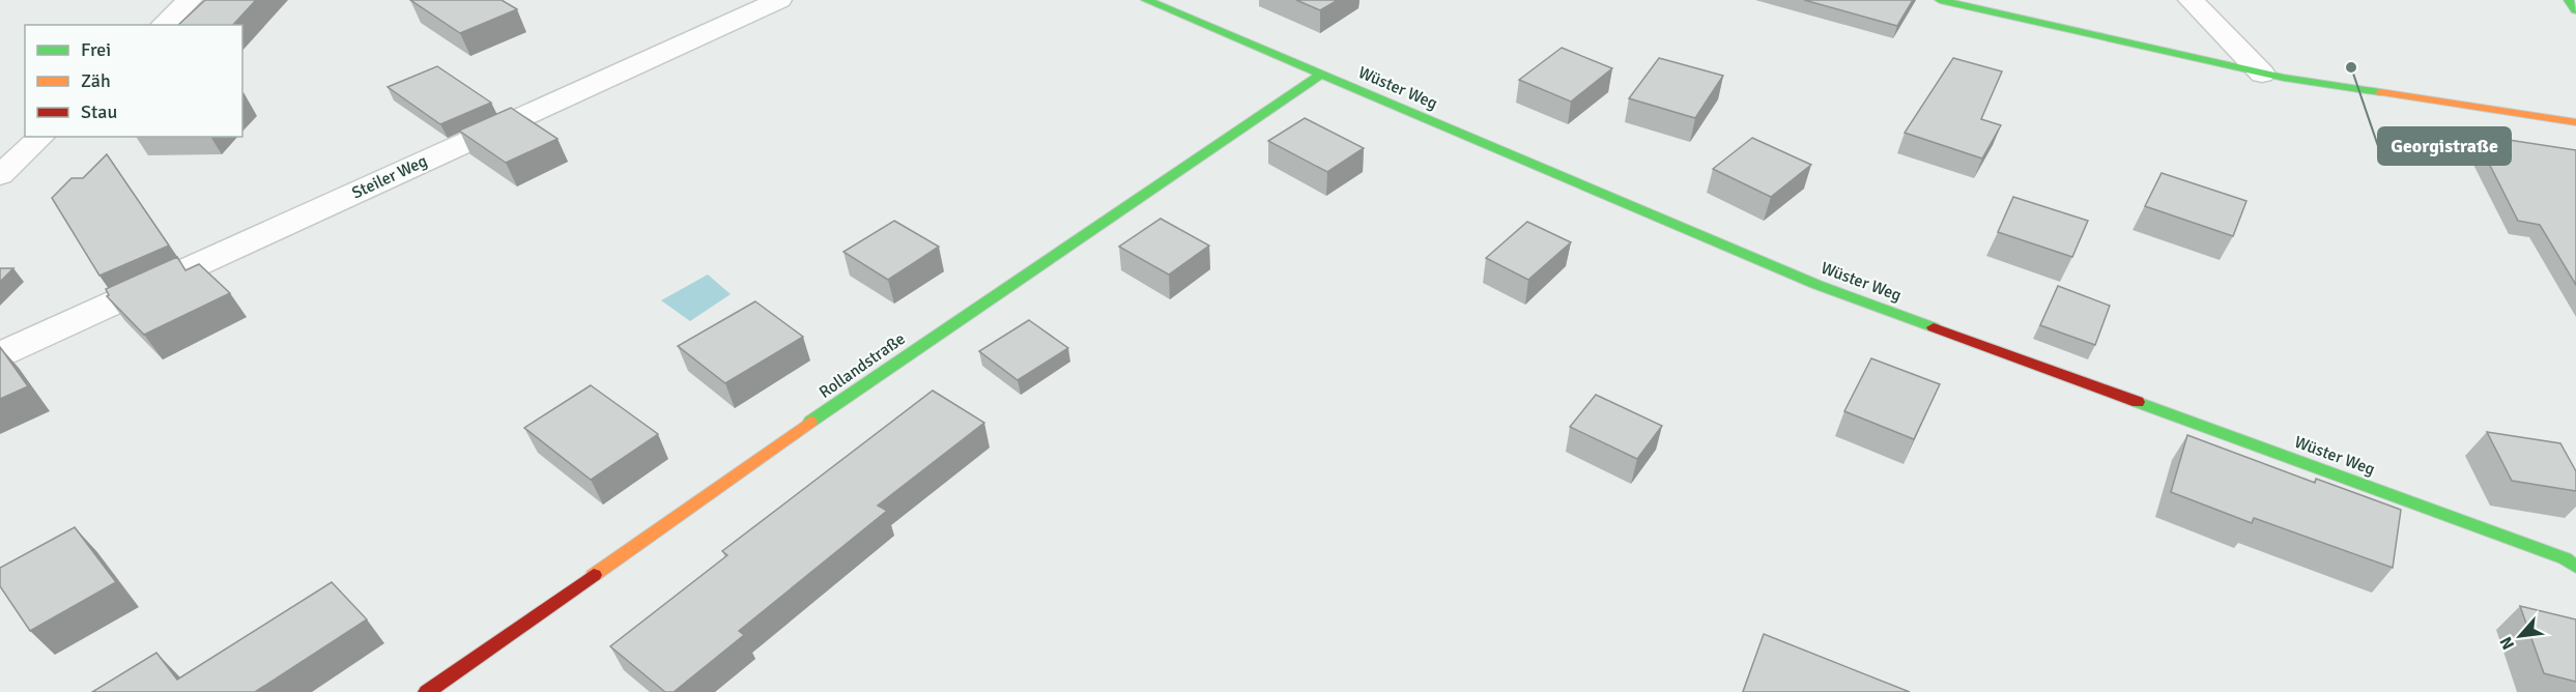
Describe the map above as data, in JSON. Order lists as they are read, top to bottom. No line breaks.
{"streets":{"street":["Wüster Weg","Steiler Weg","Rollandstraße"]},"crossings":[["Wüster Weg","Rollandstraße"]],"places":["Georgistraße"],"legend":["Frei","Zäh","Stau"],"north":"bottom left"}
